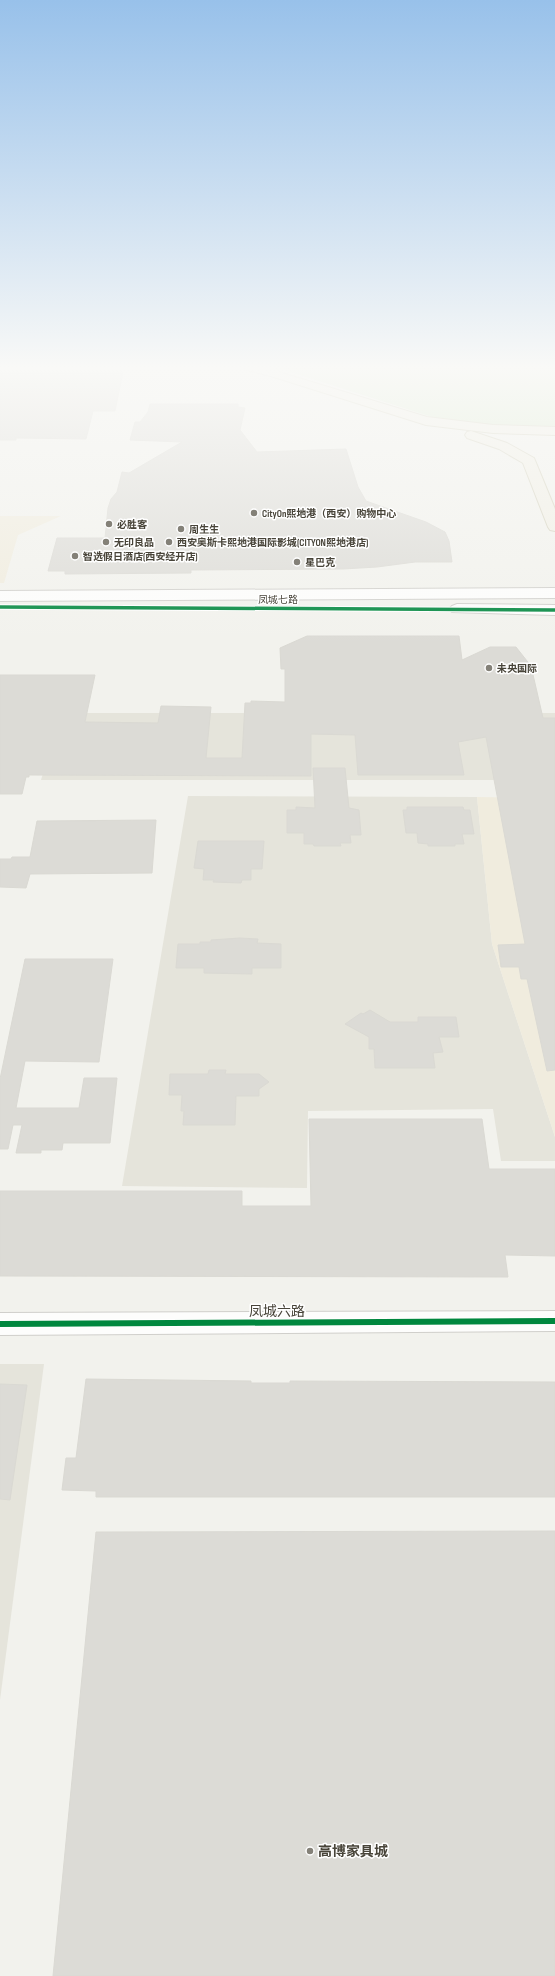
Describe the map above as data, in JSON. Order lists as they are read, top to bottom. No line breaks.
{"streets":{"street":["凤城七路","凤城六路"]},"places":["CityOn熙地港（西安）购物中心","必胜客","周生生","无印良品","西安奥斯卡熙地港国际影城(CITYON熙地港店)","智选假日酒店(西安经开店)","星巴克","未央国际","高博家具城"]}
